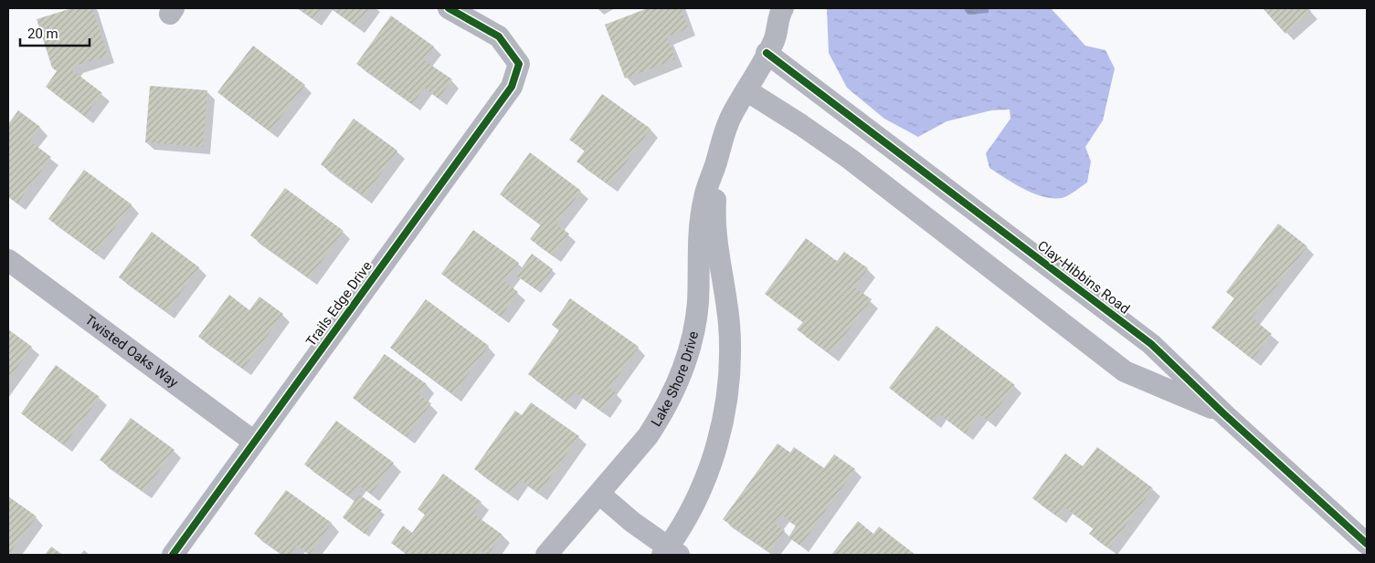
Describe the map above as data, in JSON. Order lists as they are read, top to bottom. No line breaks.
{"streets":{"street":["Clay-Hibbins Road","Trails Edge Drive","Twisted Oaks Way","Lake Shore Drive"]},"crossings":[["Clay-Hibbins Road","Lake Shore Drive"],["Trails Edge Drive","Twisted Oaks Way"]],"scale_bar":"20 m"}
